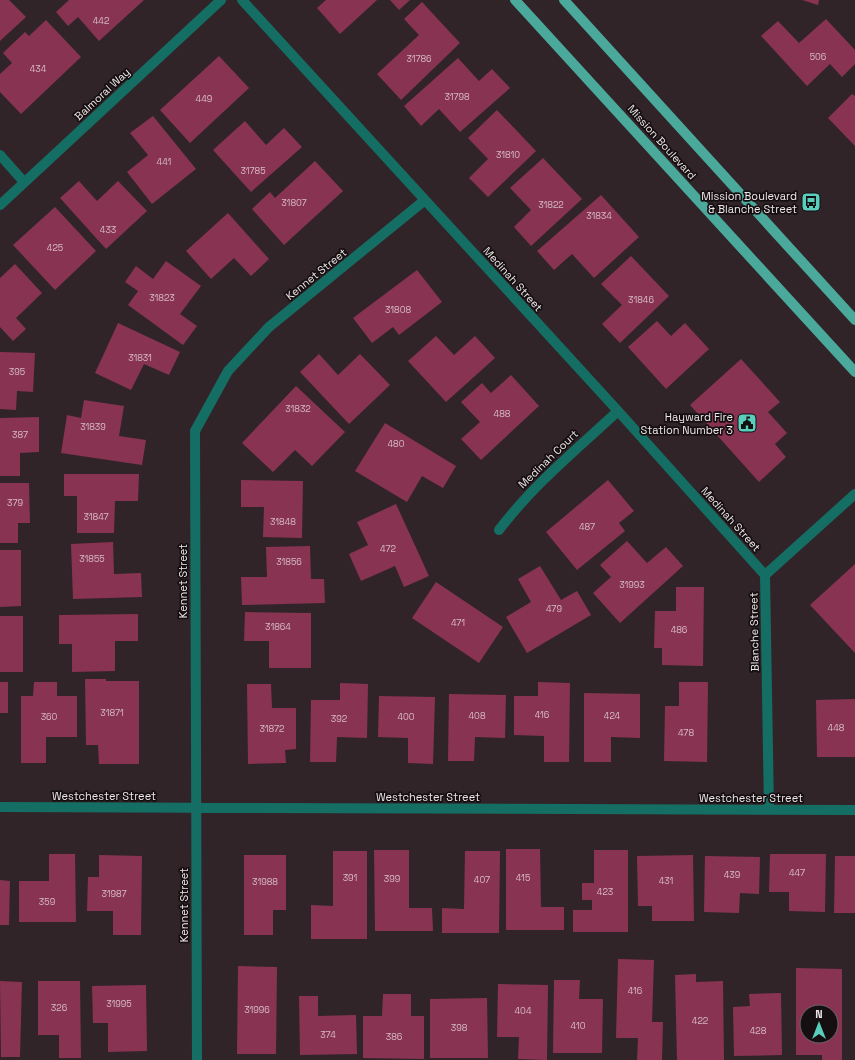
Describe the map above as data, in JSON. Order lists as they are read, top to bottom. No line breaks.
{"streets":{"main road":["Mission Boulevard"],"street":["Balmoral Way","Kennet Street","Medinah Street","Medinah Court","Blanche Street","Westchester Street"]},"crossings":[["Kennet Street","Medinah Street"],["Kennet Street","Westchester Street"],["Medinah Street","Medinah Court"],["Medinah Street","Blanche Street"],["Blanche Street","Westchester Street"]],"places":{"bus stop":["Mission Boulevard & Blanche Street"],"public building":["Hayward Fire Station Number 3"]},"house_numbers":["442","506","31786","434","31798","449","31810","441","31785","31807","31822","31834","433","425","31823","31846","31808","31831","395","31832","488","31839","387","480","379","31847","31848","487","472","31855","31856","31993","479","471","31864","486","31871","416","408","424","360","400","392","448","31872","478","447","439","391","415","399","407","431","31988","423","31987","359","416","31995","326","31996","404","422","410","398","428","374","386"],"north":"top"}
